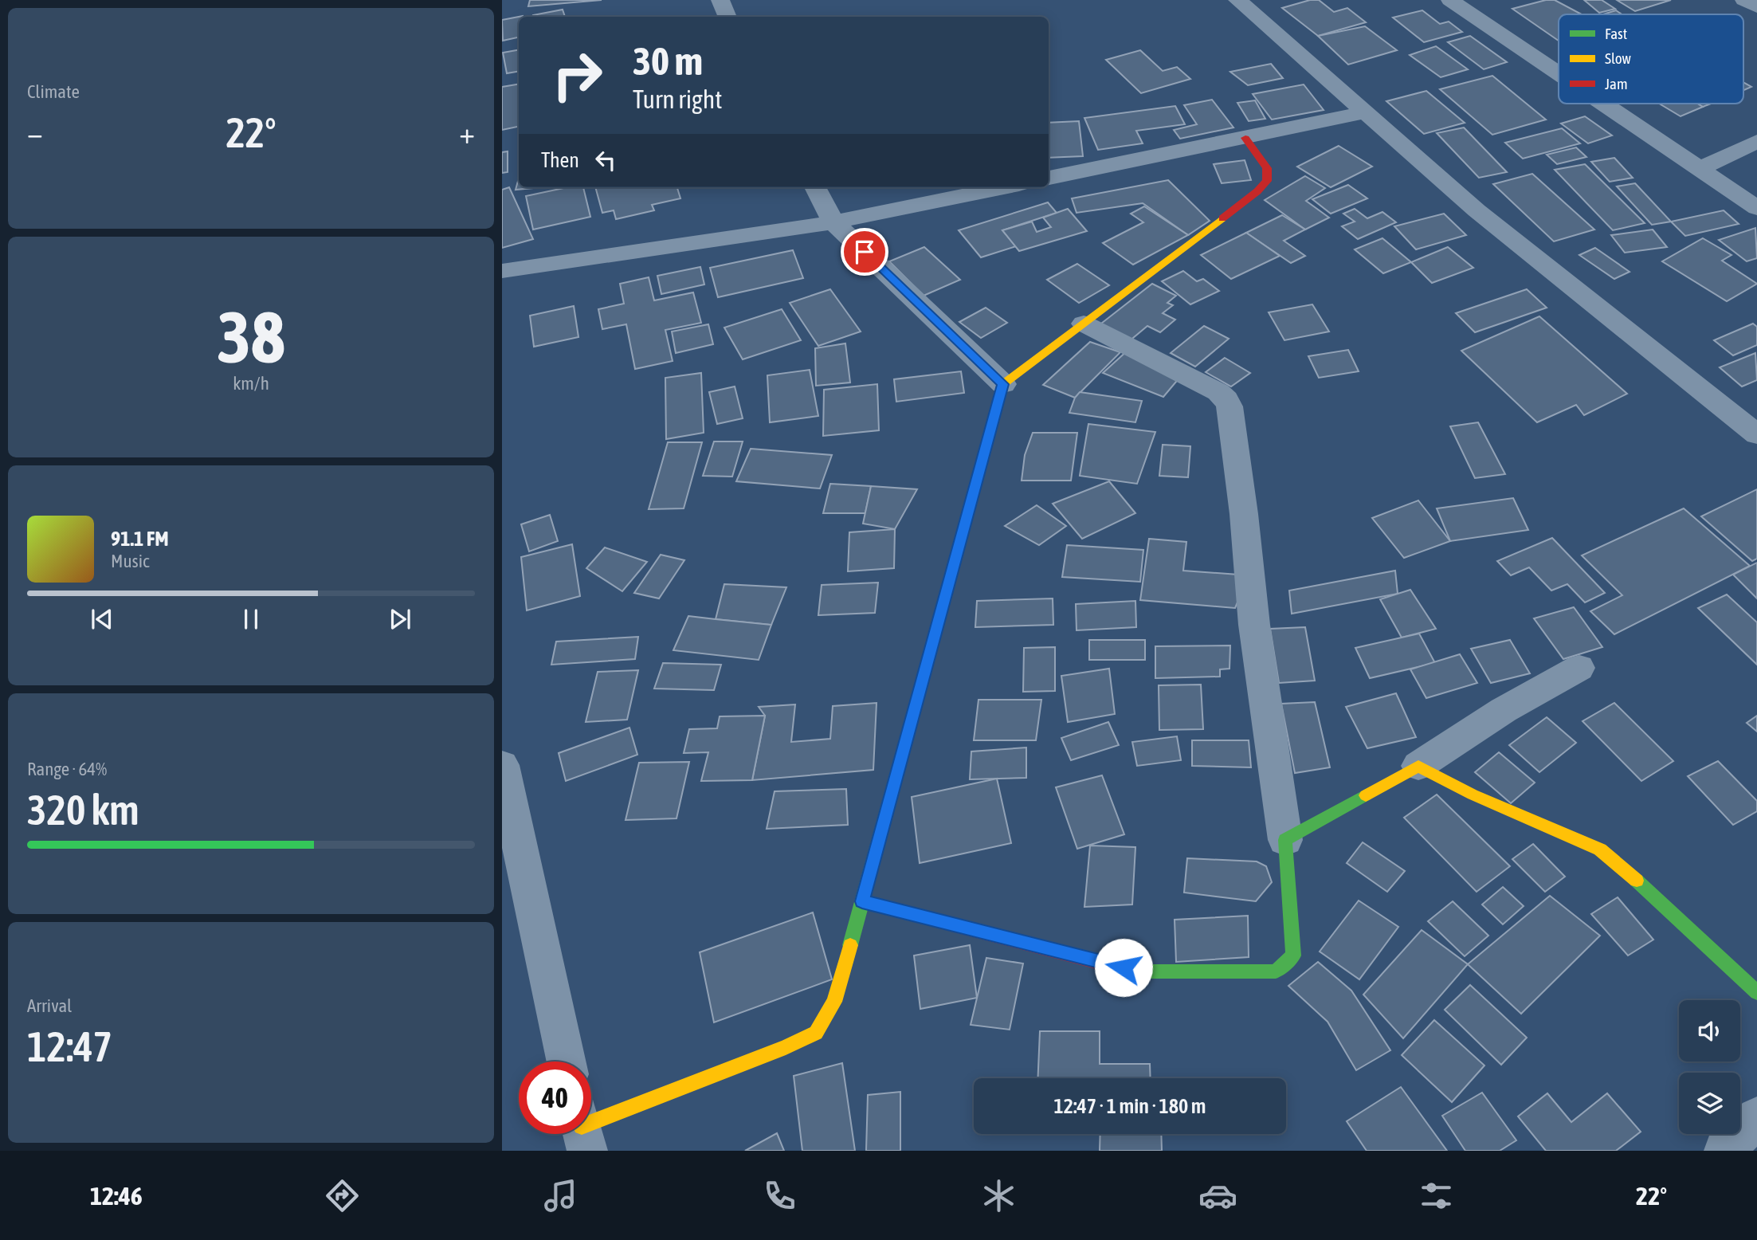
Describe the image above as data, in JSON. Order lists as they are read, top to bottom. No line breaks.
{"legend":["Fast","Slow","Jam"],"page":{"tile":["Climate",["38","km/h"],["Range · 64%","320 km"],["Arrival","12:47"]],"turn":["30 m","Turn right"],"heat":["−","22°","+"],"then":"Then","song":["91.1 FM","Music"],"limit":"40","trip":"12:47 · 1 min · 180 m","tabs":["12:46","22°"]}}
